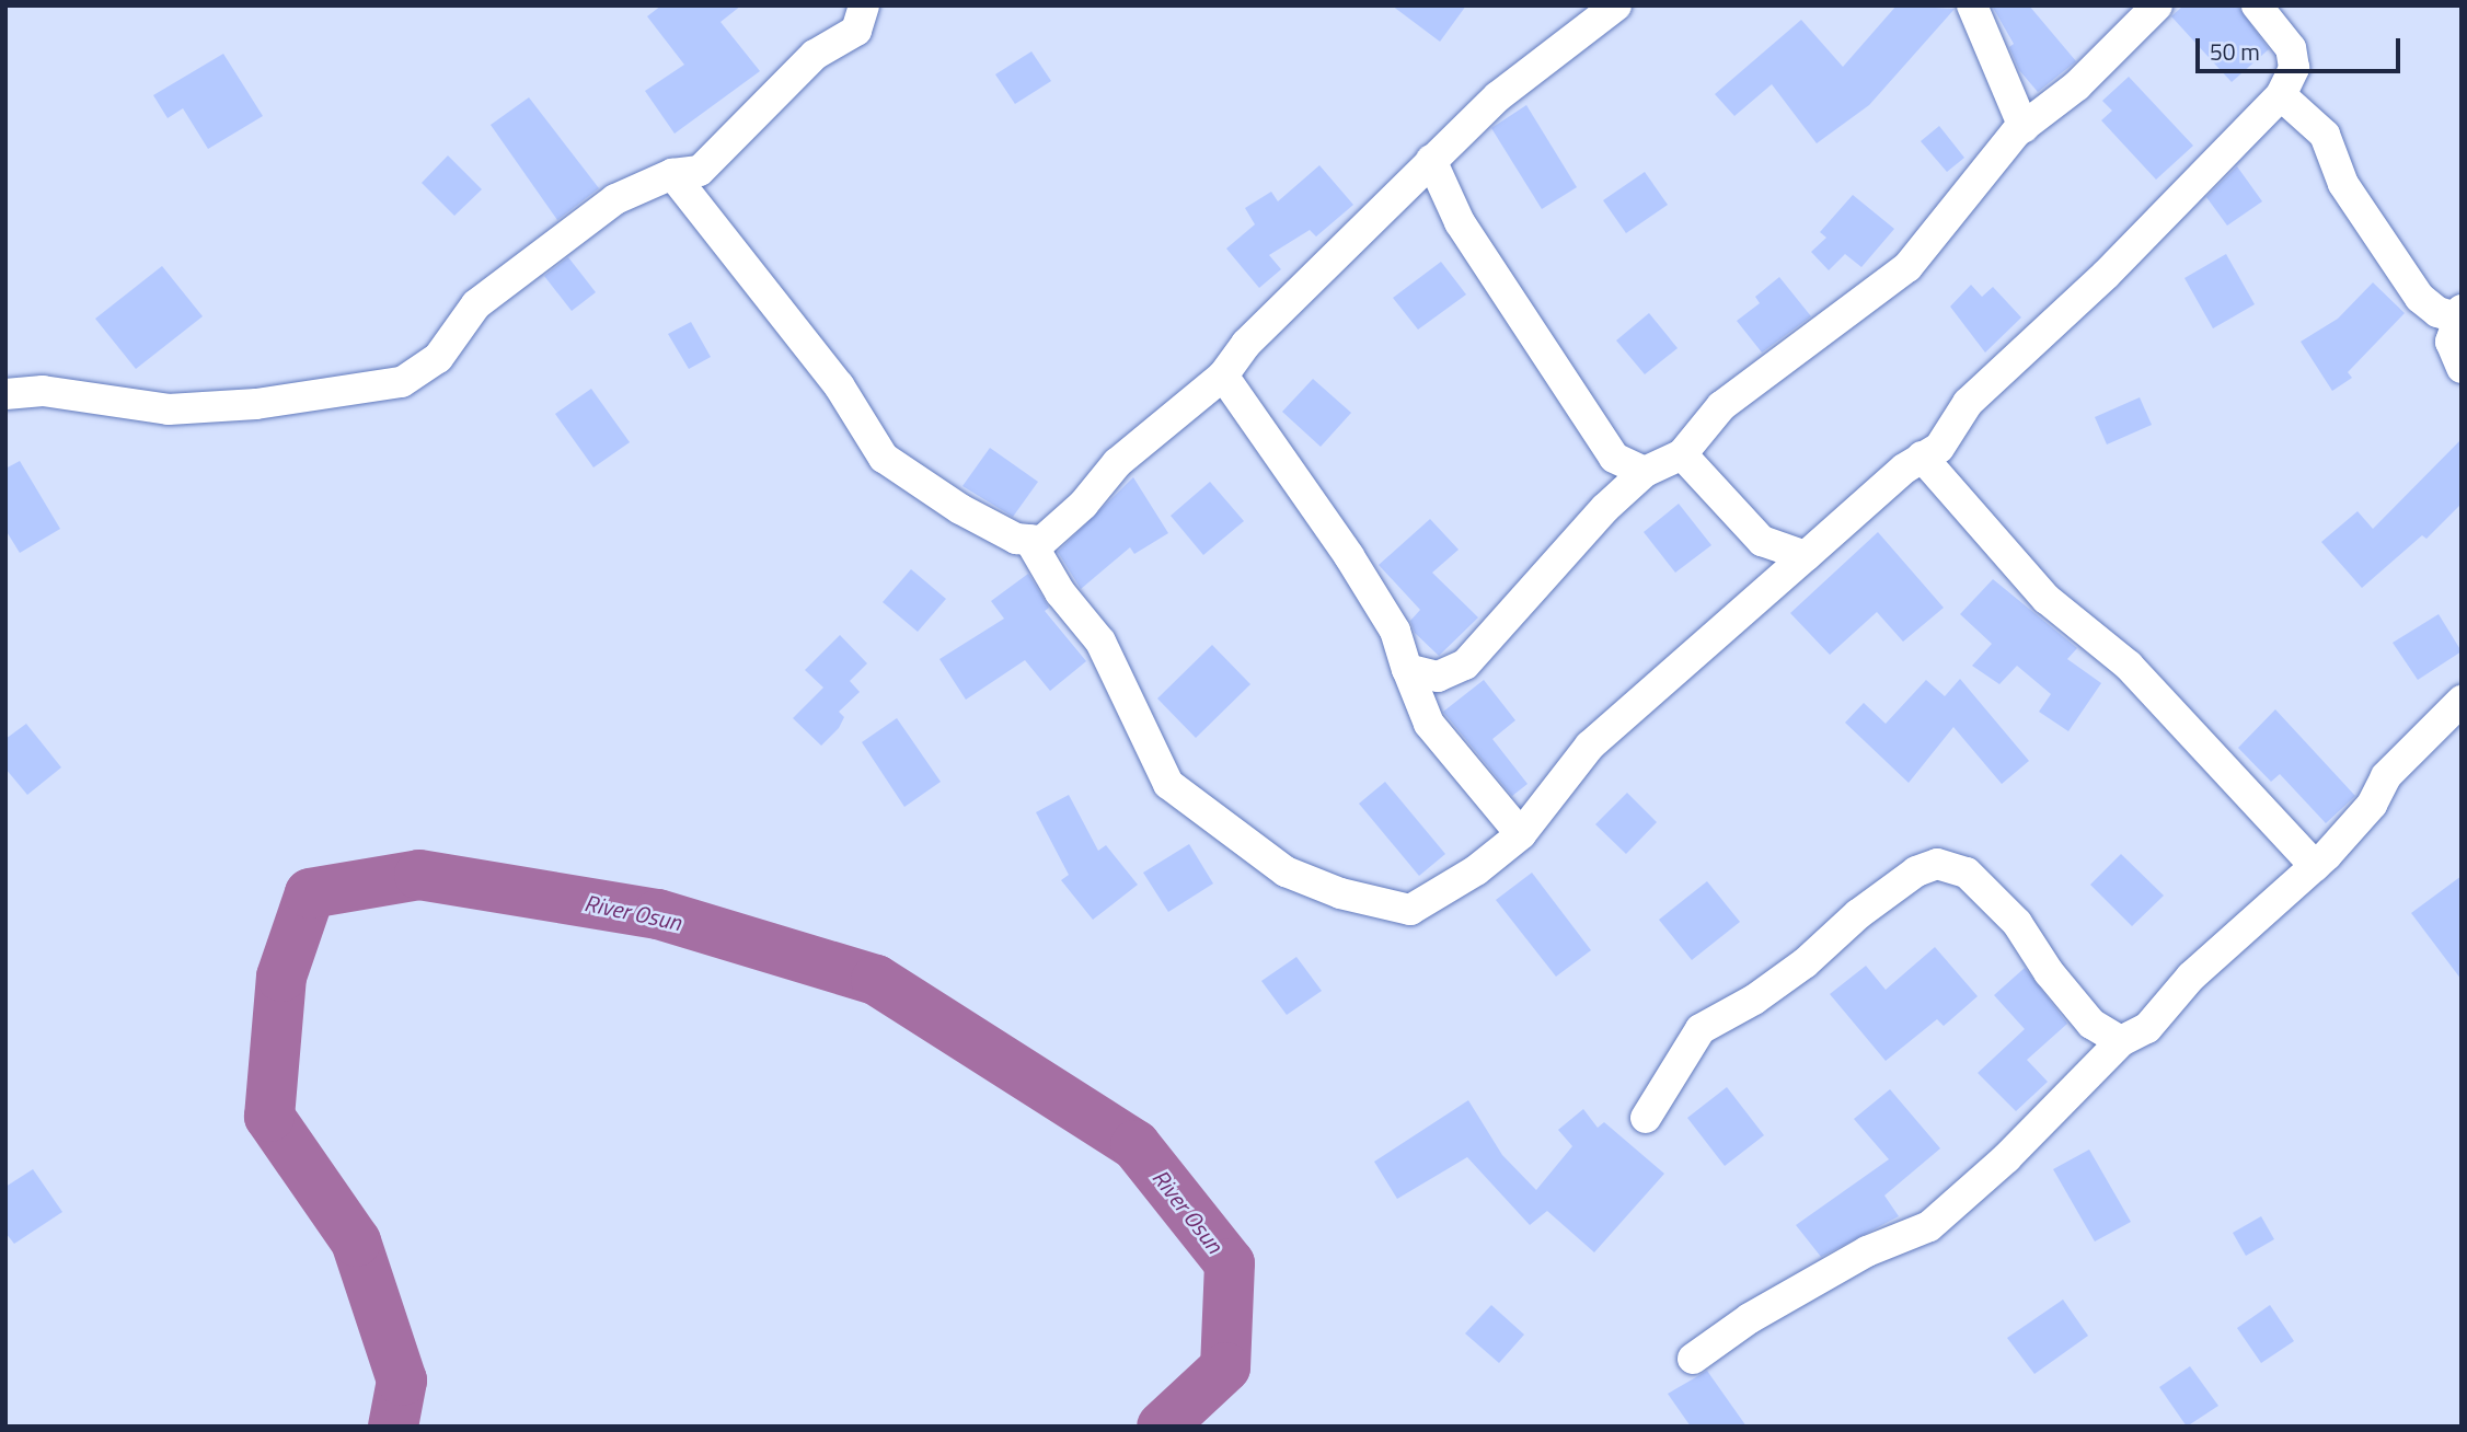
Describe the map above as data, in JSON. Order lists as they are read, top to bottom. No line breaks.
{"water":["River Osun"],"scale_bar":"50 m"}
